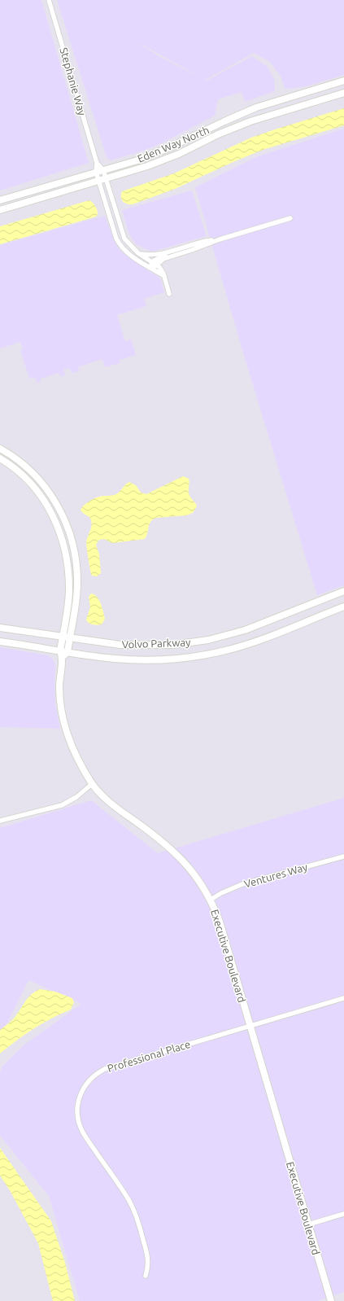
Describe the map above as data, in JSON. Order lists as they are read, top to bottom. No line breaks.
{"streets":{"street":["Stephanie Way","Eden Way North","Volvo Parkway","Ventures Way","Executive Boulevard","Professional Place"]},"crossings":[["Stephanie Way","Eden Way North"],["Volvo Parkway","Executive Boulevard"],["Ventures Way","Executive Boulevard"],["Executive Boulevard","Professional Place"]]}
